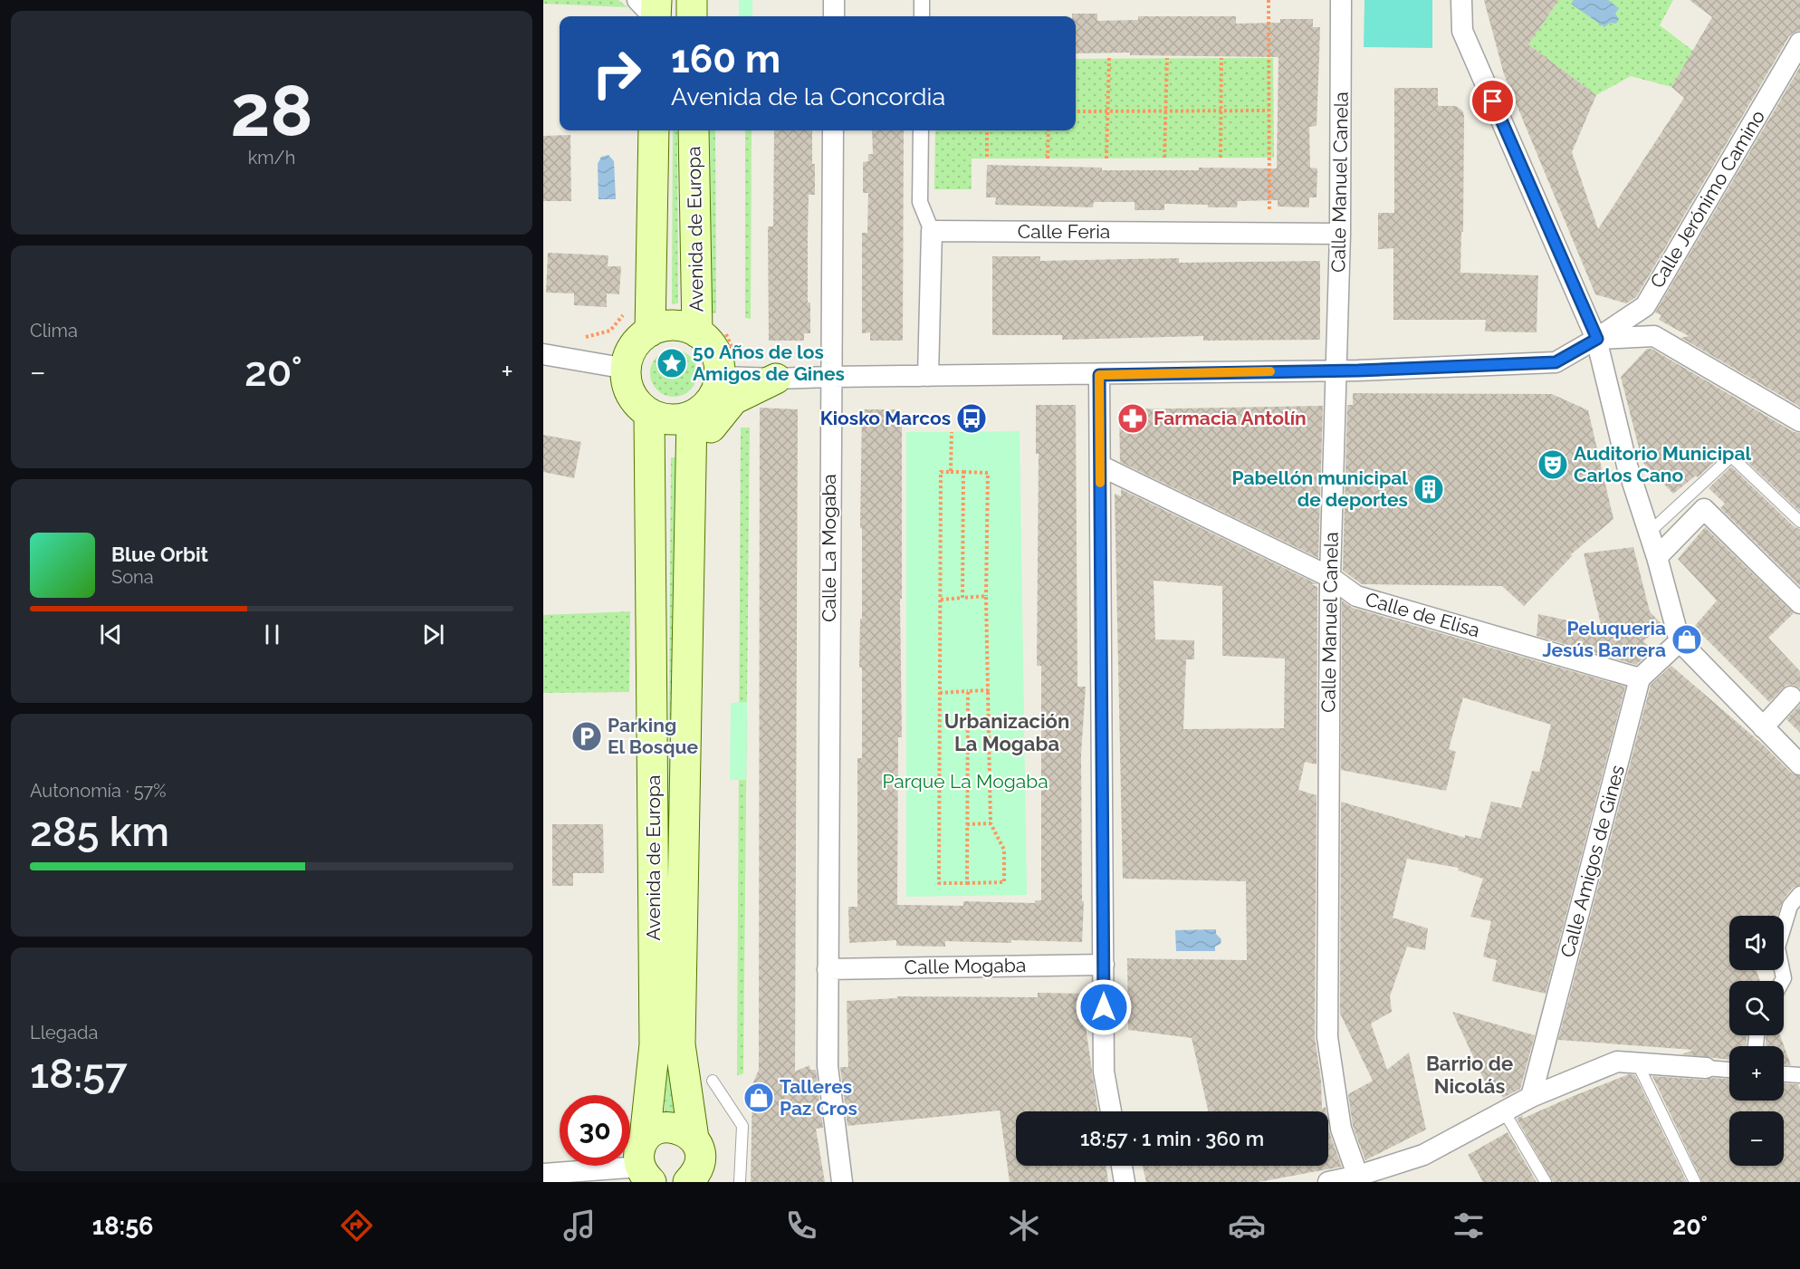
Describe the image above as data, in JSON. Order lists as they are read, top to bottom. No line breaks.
{"streets":{"main road":["Avenida de Europa"],"street":["Calle Manuel Canela","Calle Jerónimo Camino","Calle Feria","Calle La Mogaba","Calle de Elisa","Calle Amigos de Gines","Calle Mogaba"]},"crossings":[["Calle Manuel Canela","Calle Jerónimo Camino"],["Calle Manuel Canela","Calle Feria"],["Calle Manuel Canela","Calle de Elisa"],["Calle Jerónimo Camino","Avenida de Europa"],["Calle Jerónimo Camino","Calle La Mogaba"],["Calle La Mogaba","Calle Mogaba"],["Calle de Elisa","Calle Amigos de Gines"]],"districts":["Urbanización La Mogaba","Barrio de Nicolás"],"parks":["Parque La Mogaba"],"places":{"place":["50 Años de los Amigos de Gines"],"bus stop":["Kiosko Marcos"],"pharmacy":["Farmacia Antolín"],"theatre":["Auditorio Municipal Carlos Cano"],"building":["Pabellón municipal de deportes"],"shop":["Peluqueria Jesús Barrera","Talleres Paz Cros"],"parking":["Parking El Bosque"]},"page":{"tile":[["28","km/h"],"Clima",["Autonomía · 57%","285 km"],["Llegada","18:57"]],"turn":["160 m","Avenida de la Concordia"],"heat":["−","20°","+"],"song":["Blue Orbit","Sona"],"map_buttons":["+","−"],"limit":"30","trip":"18:57 · 1 min · 360 m","tabs":["18:56","20°"]}}
